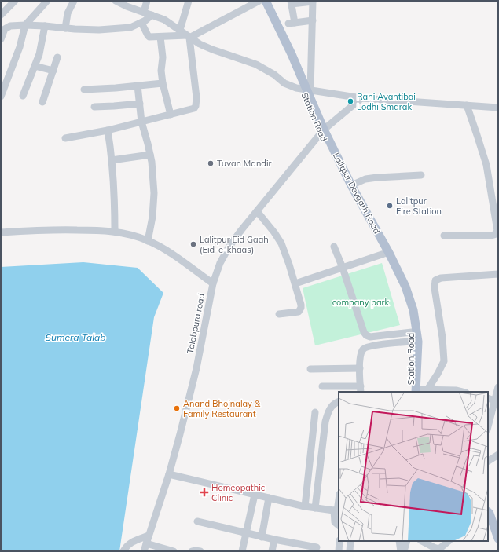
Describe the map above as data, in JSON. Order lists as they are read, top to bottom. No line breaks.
{"streets":{"main road":["Station Road","Lalitpur Devgarh Road"],"street":["Talabpura road"]},"crossings":[["Station Road","Lalitpur Devgarh Road"],["Station Road","Talabpura road"],["Lalitpur Devgarh Road","Talabpura road"]],"water":["Sumera Talab"],"parks":["company park"],"places":{"other":["Rani Avantibai Lodhi Smarak","Tuvan Mandir","Lalitpur Fire Station","Lalitpur Eid Gaah (Eid-e-khaas)","Anand Bhojnalay & Family Restaurant"],"health":["Homeopathic Clinic"]}}
